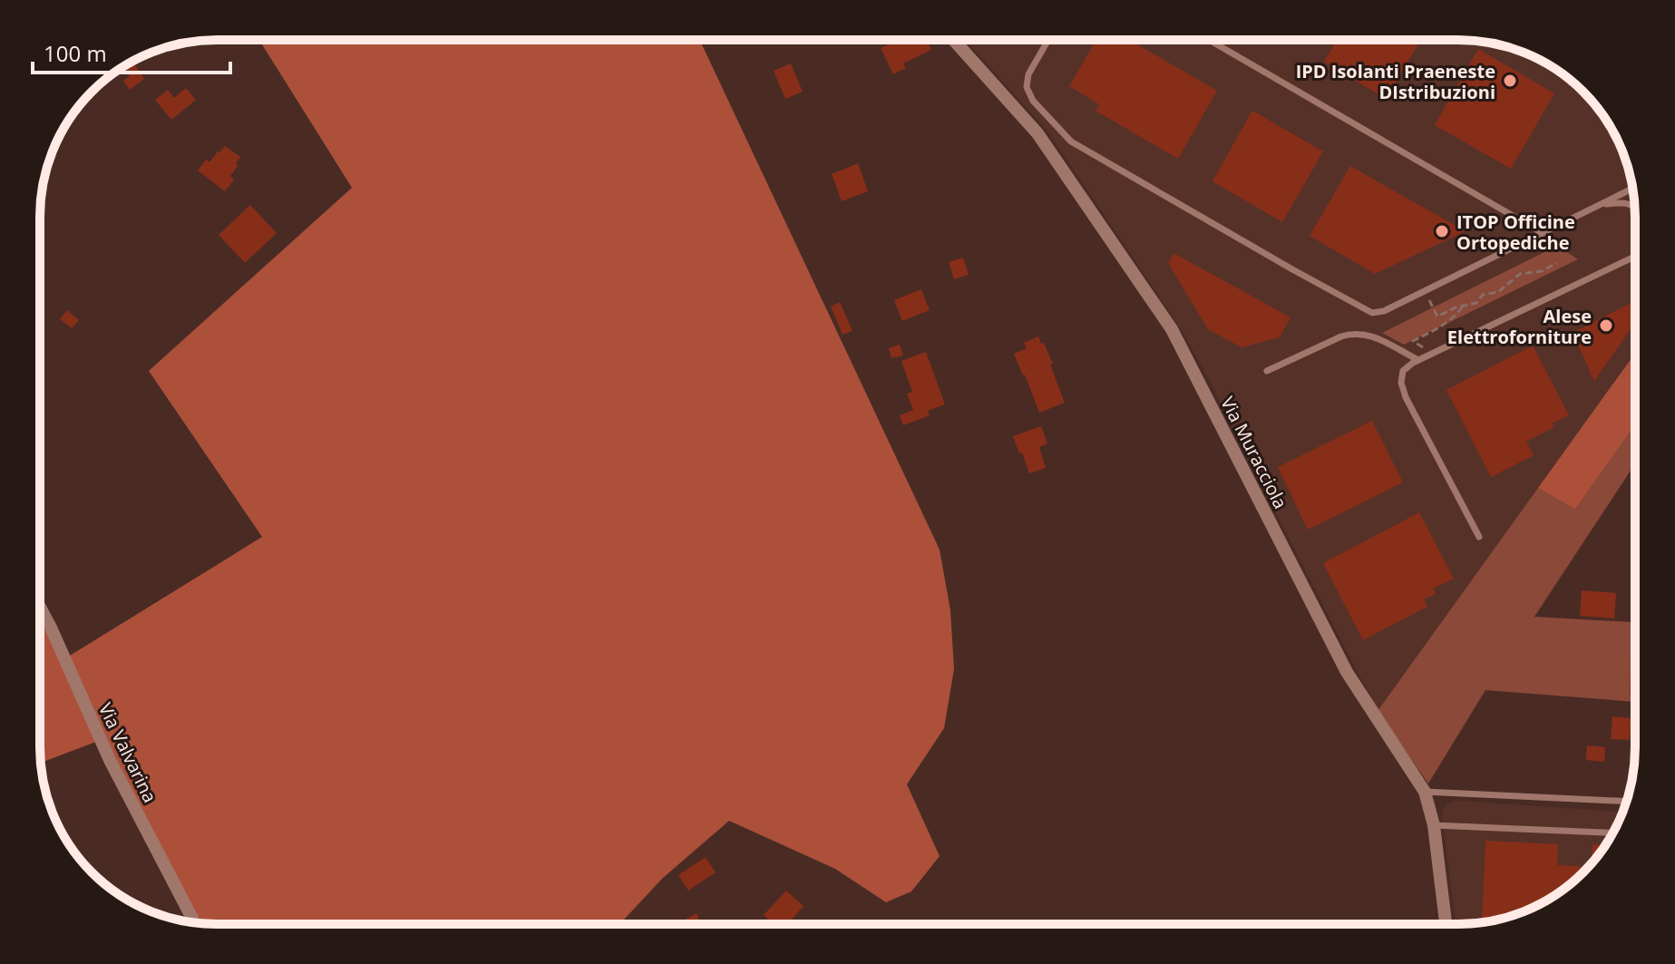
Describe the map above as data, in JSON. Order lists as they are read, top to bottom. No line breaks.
{"streets":{"street":["Via Muracciola","Via Valvarina"]},"places":["IPD Isolanti Praeneste DIstribuzioni","ITOP Officine Ortopediche","Alese Elettroforniture"],"scale_bar":"100 m"}
